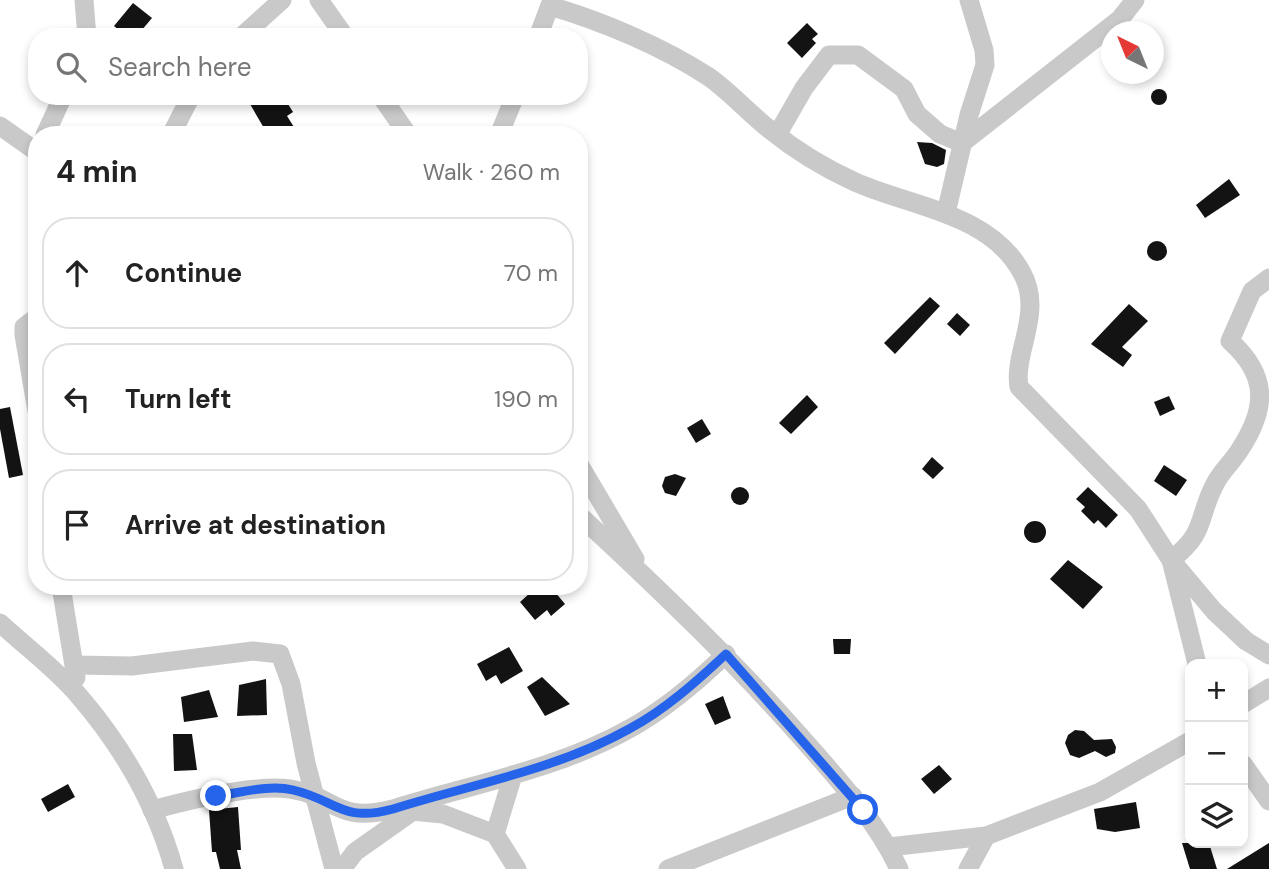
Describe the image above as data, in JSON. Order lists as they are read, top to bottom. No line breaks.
{"north":"top left","page":{"search":"Search here","heading":["4 min","Walk · 260 m"],"list":[["Continue","70 m"],["Turn left","190 m"],"Arrive at destination"],"map_buttons":["+","−"]}}
